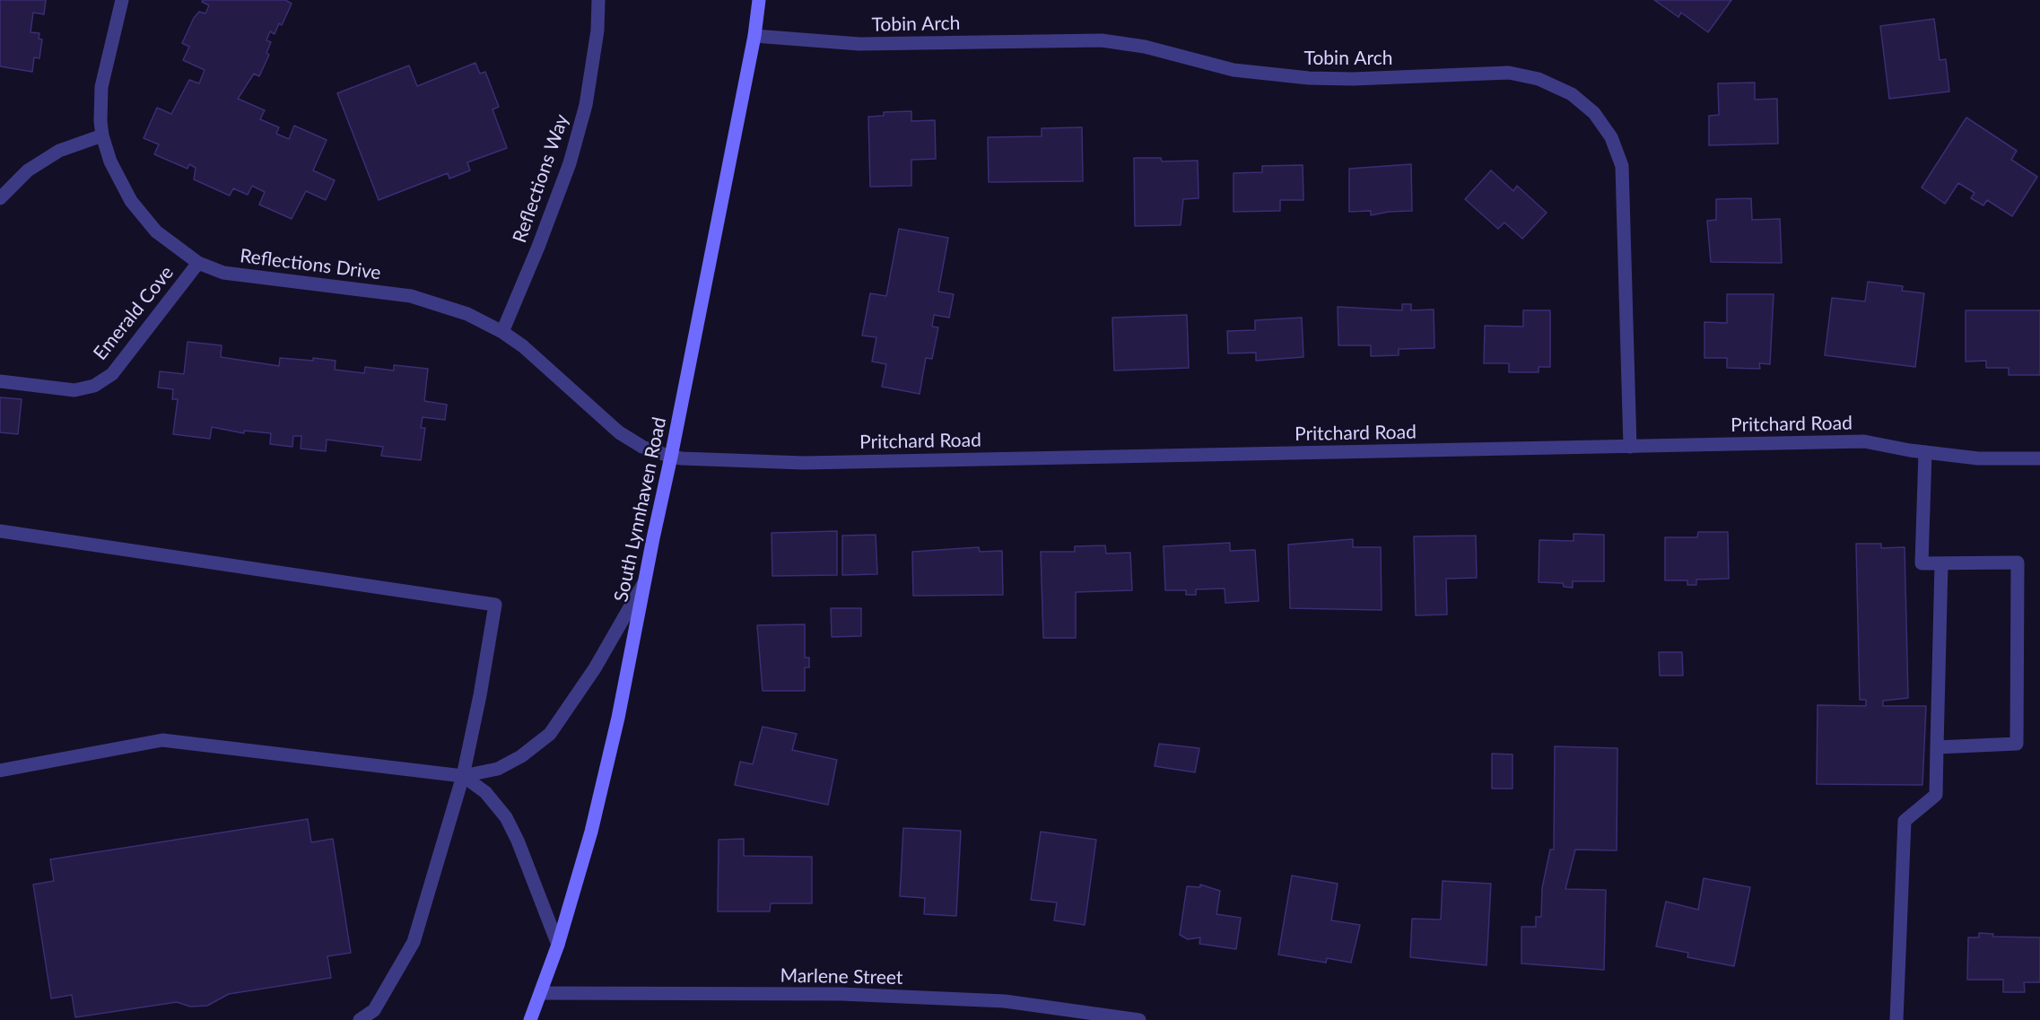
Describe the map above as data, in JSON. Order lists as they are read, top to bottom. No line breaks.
{"streets":{"street":["Tobin Arch","Reflections Way","Reflections Drive","Emerald Cove","Pritchard Road","South Lynnhaven Road","Marlene Street"]},"crossings":[["Tobin Arch","Pritchard Road"],["Tobin Arch","South Lynnhaven Road"],["Reflections Way","Reflections Drive"],["Reflections Drive","Emerald Cove"],["Reflections Drive","Pritchard Road"],["Reflections Drive","South Lynnhaven Road"],["Pritchard Road","South Lynnhaven Road"],["South Lynnhaven Road","Marlene Street"]]}
